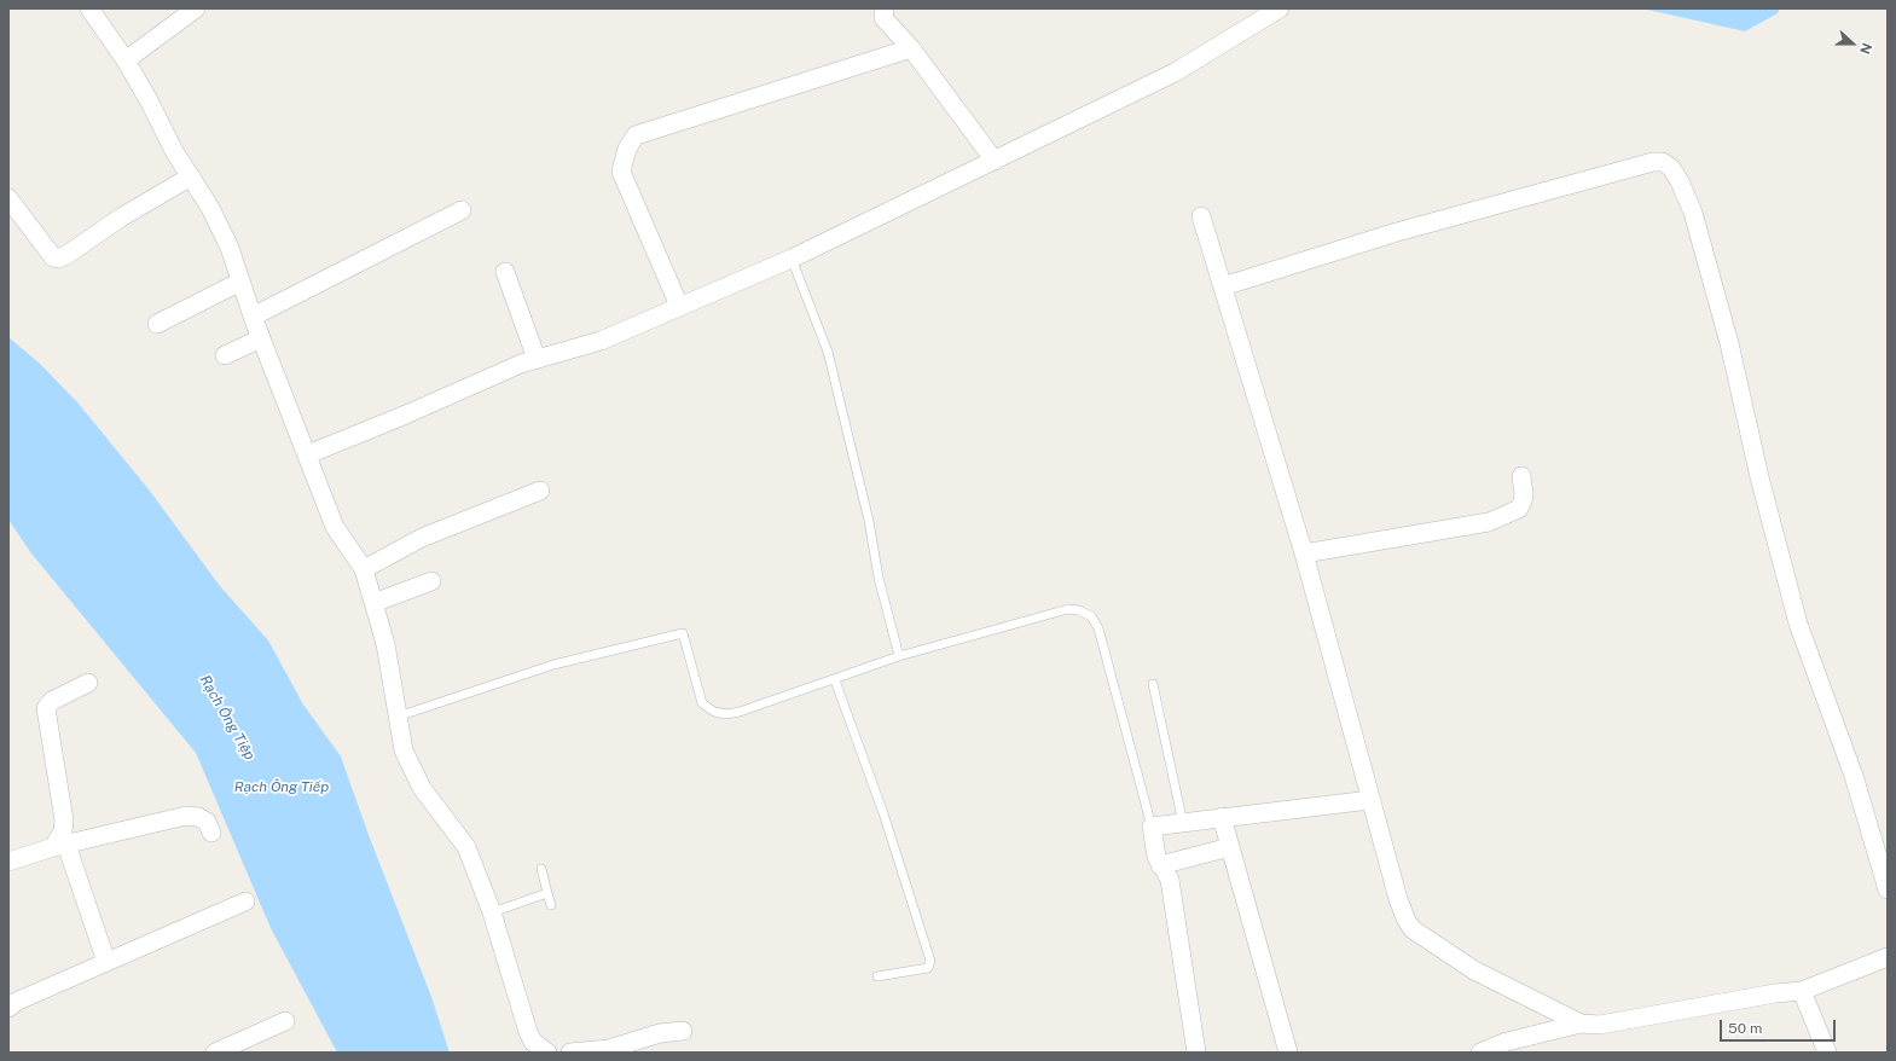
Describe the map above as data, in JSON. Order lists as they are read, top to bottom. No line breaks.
{"water":["Rạch Ông Tiệp","Rạch Ông Tiếp"],"scale_bar":"50 m","north":"right"}
